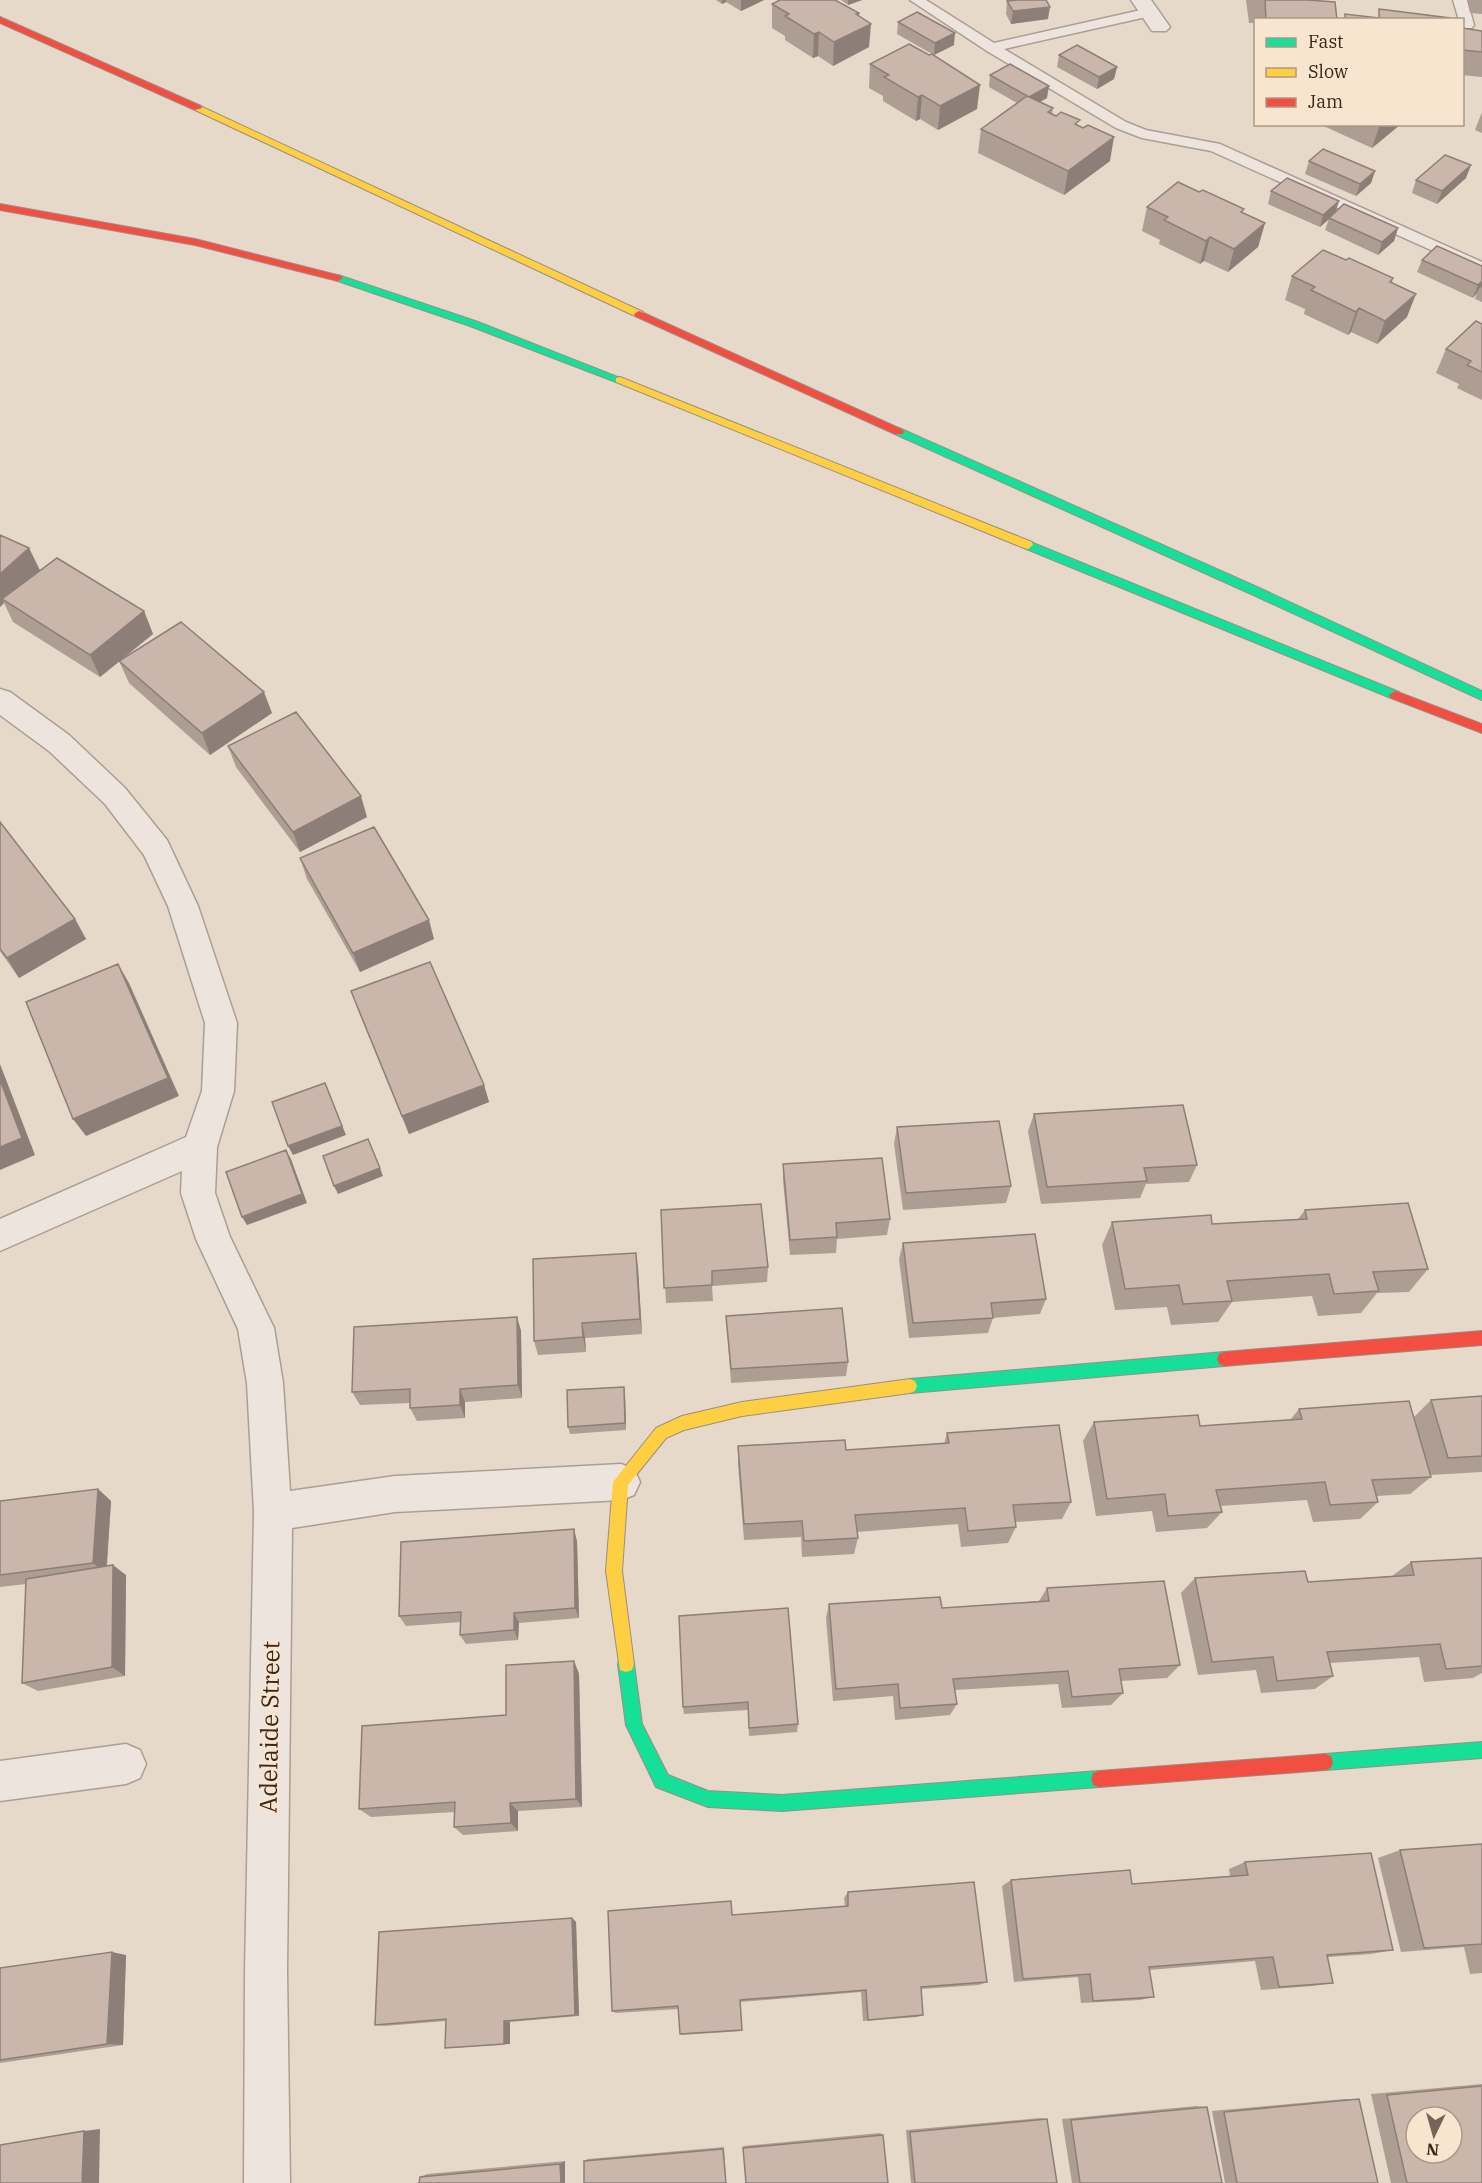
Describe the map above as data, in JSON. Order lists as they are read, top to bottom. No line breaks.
{"streets":{"street":["Adelaide Street"]},"legend":["Fast","Slow","Jam"],"north":"bottom"}
